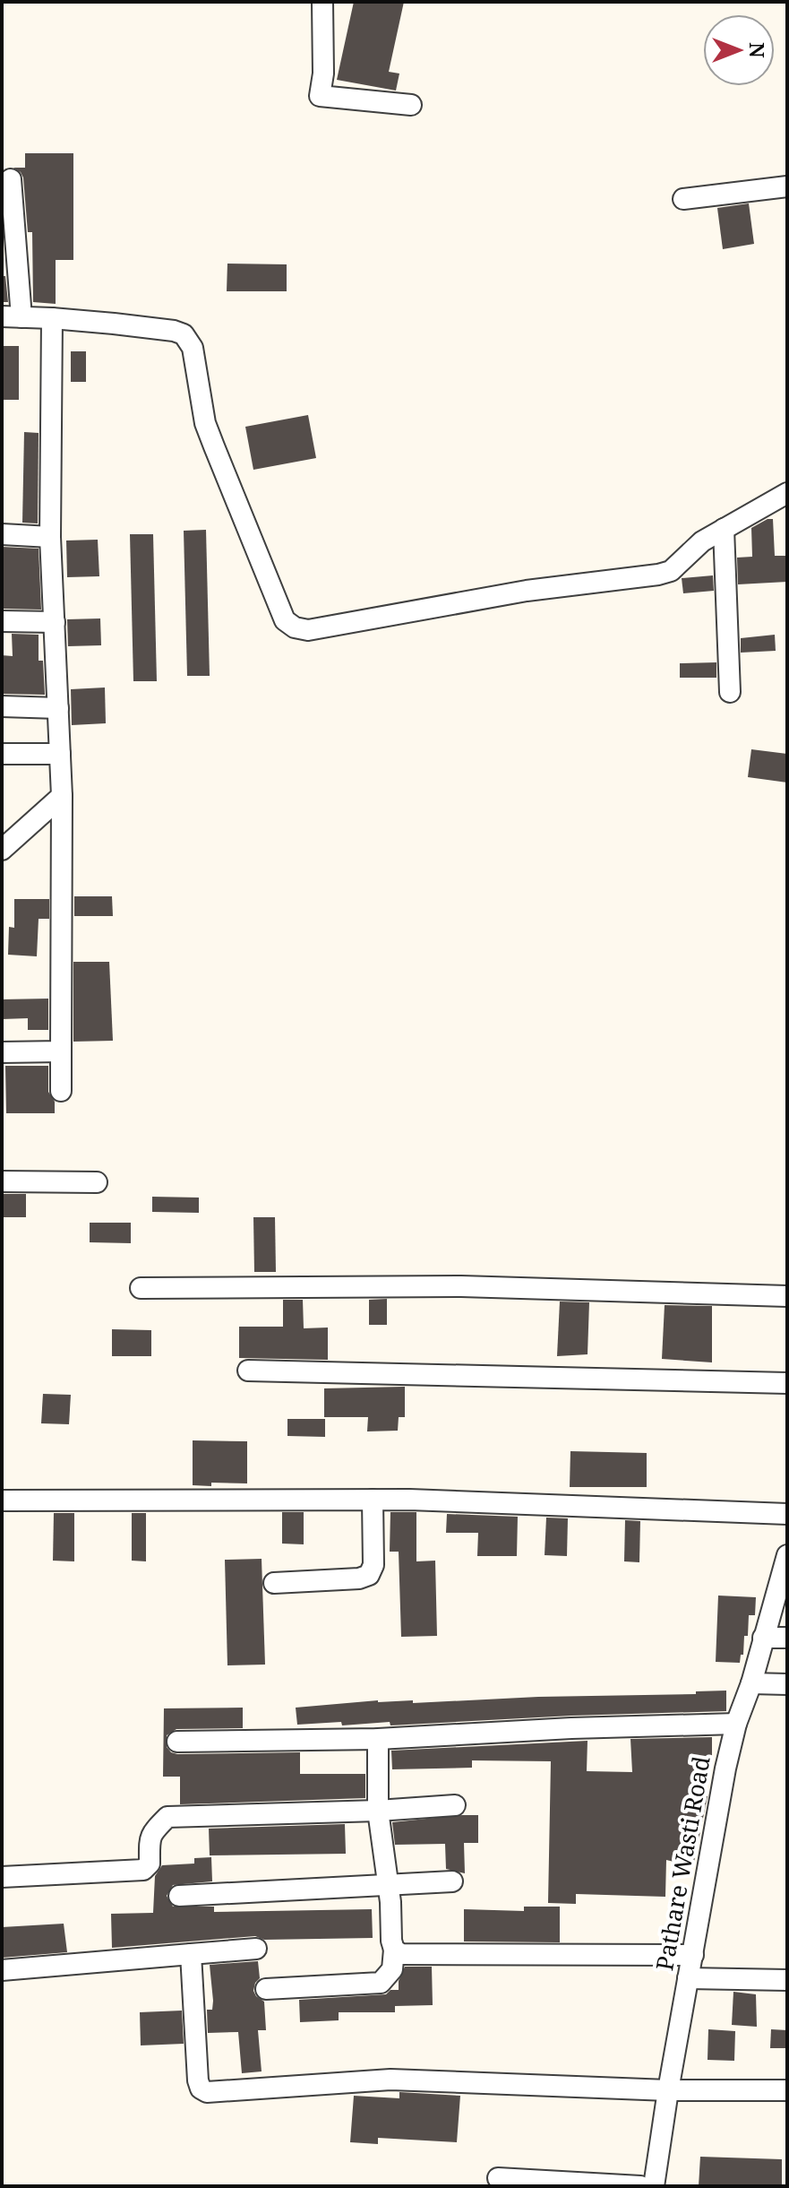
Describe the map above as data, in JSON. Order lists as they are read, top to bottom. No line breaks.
{"streets":{"street":["Pathare Wasti Road"]},"north":"right"}
